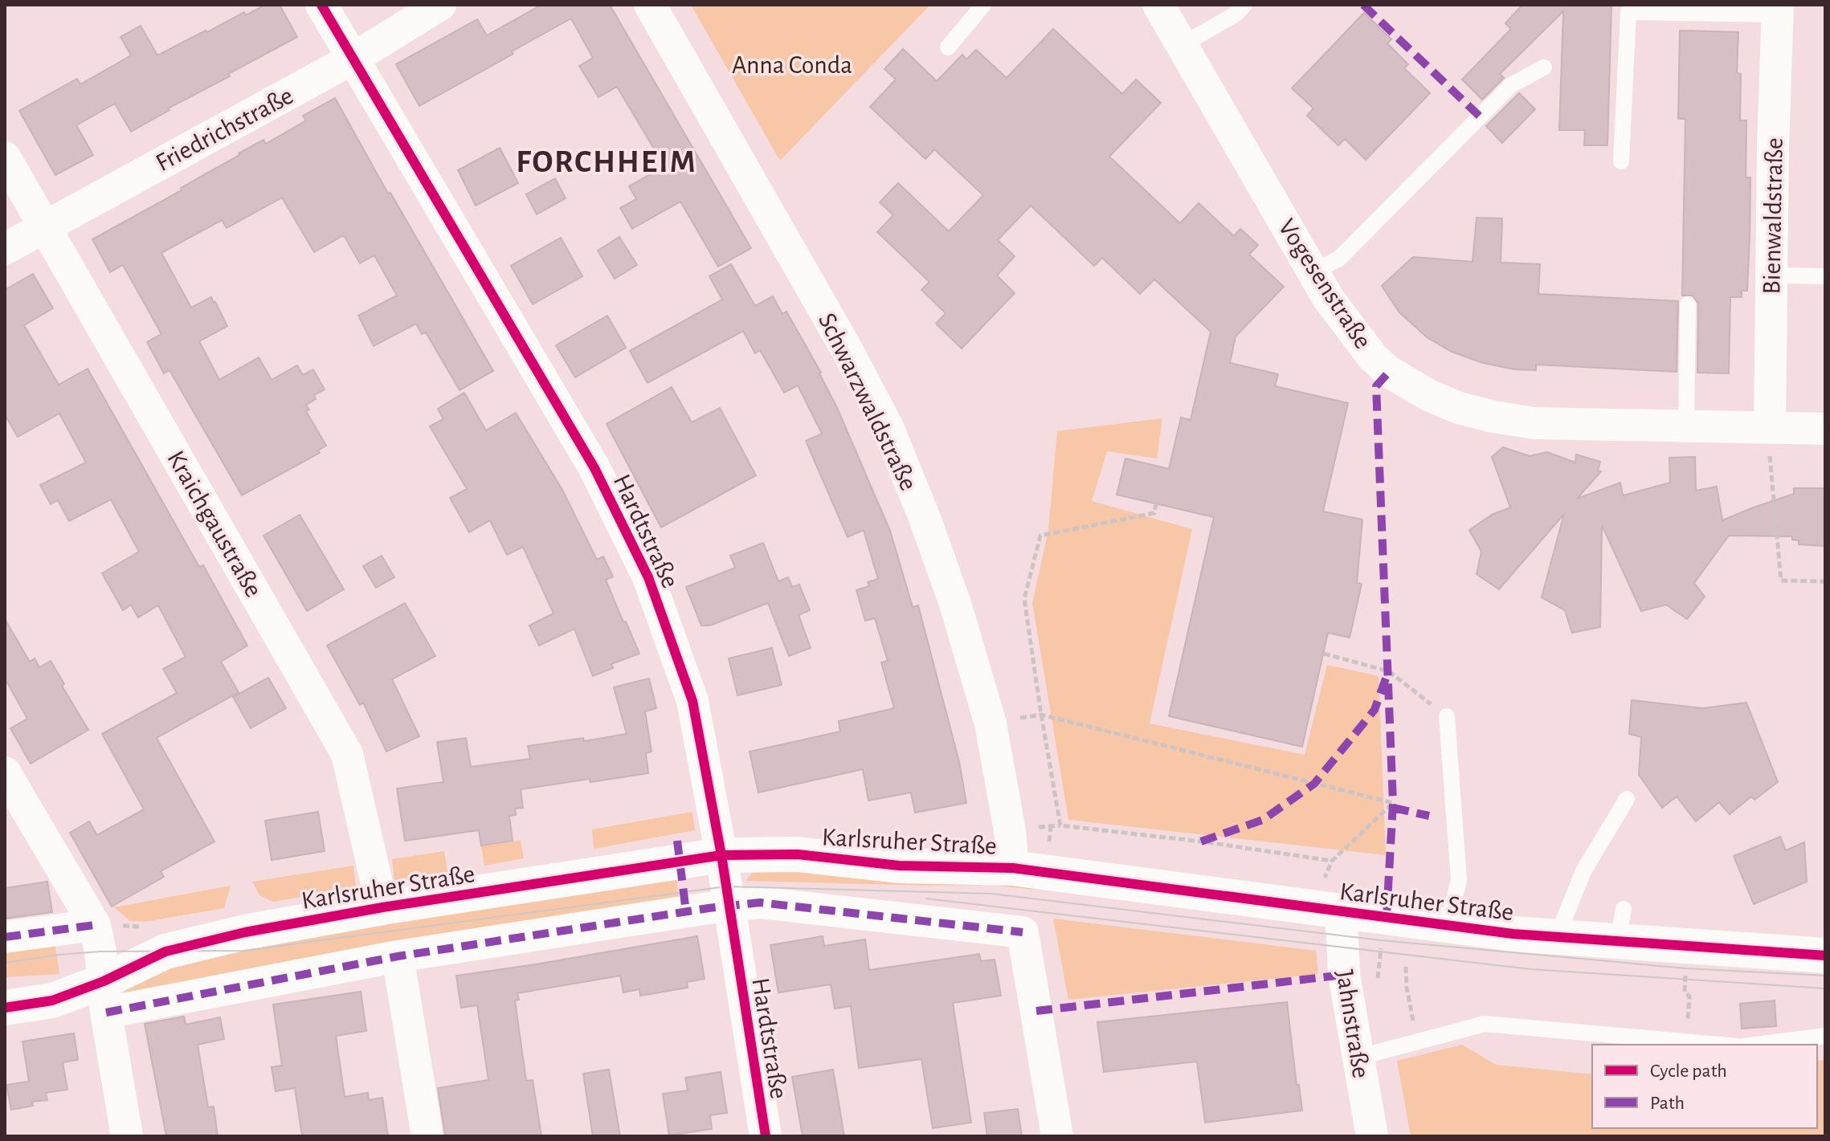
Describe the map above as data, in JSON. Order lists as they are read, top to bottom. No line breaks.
{"streets":{"street":["Friedrichstraße","Bienwaldstraße","Vogesenstraße","Schwarzwaldstraße","Kraichgaustraße","Hardtstraße","Karlsruher Straße","Jahnstraße"]},"crossings":[["Friedrichstraße","Kraichgaustraße"],["Friedrichstraße","Hardtstraße"],["Bienwaldstraße","Vogesenstraße"],["Schwarzwaldstraße","Karlsruher Straße"],["Kraichgaustraße","Karlsruher Straße"],["Hardtstraße","Karlsruher Straße"],["Karlsruher Straße","Jahnstraße"]],"districts":["FORCHHEIM"],"parks":["Anna Conda"],"legend":["Cycle path","Path"]}
